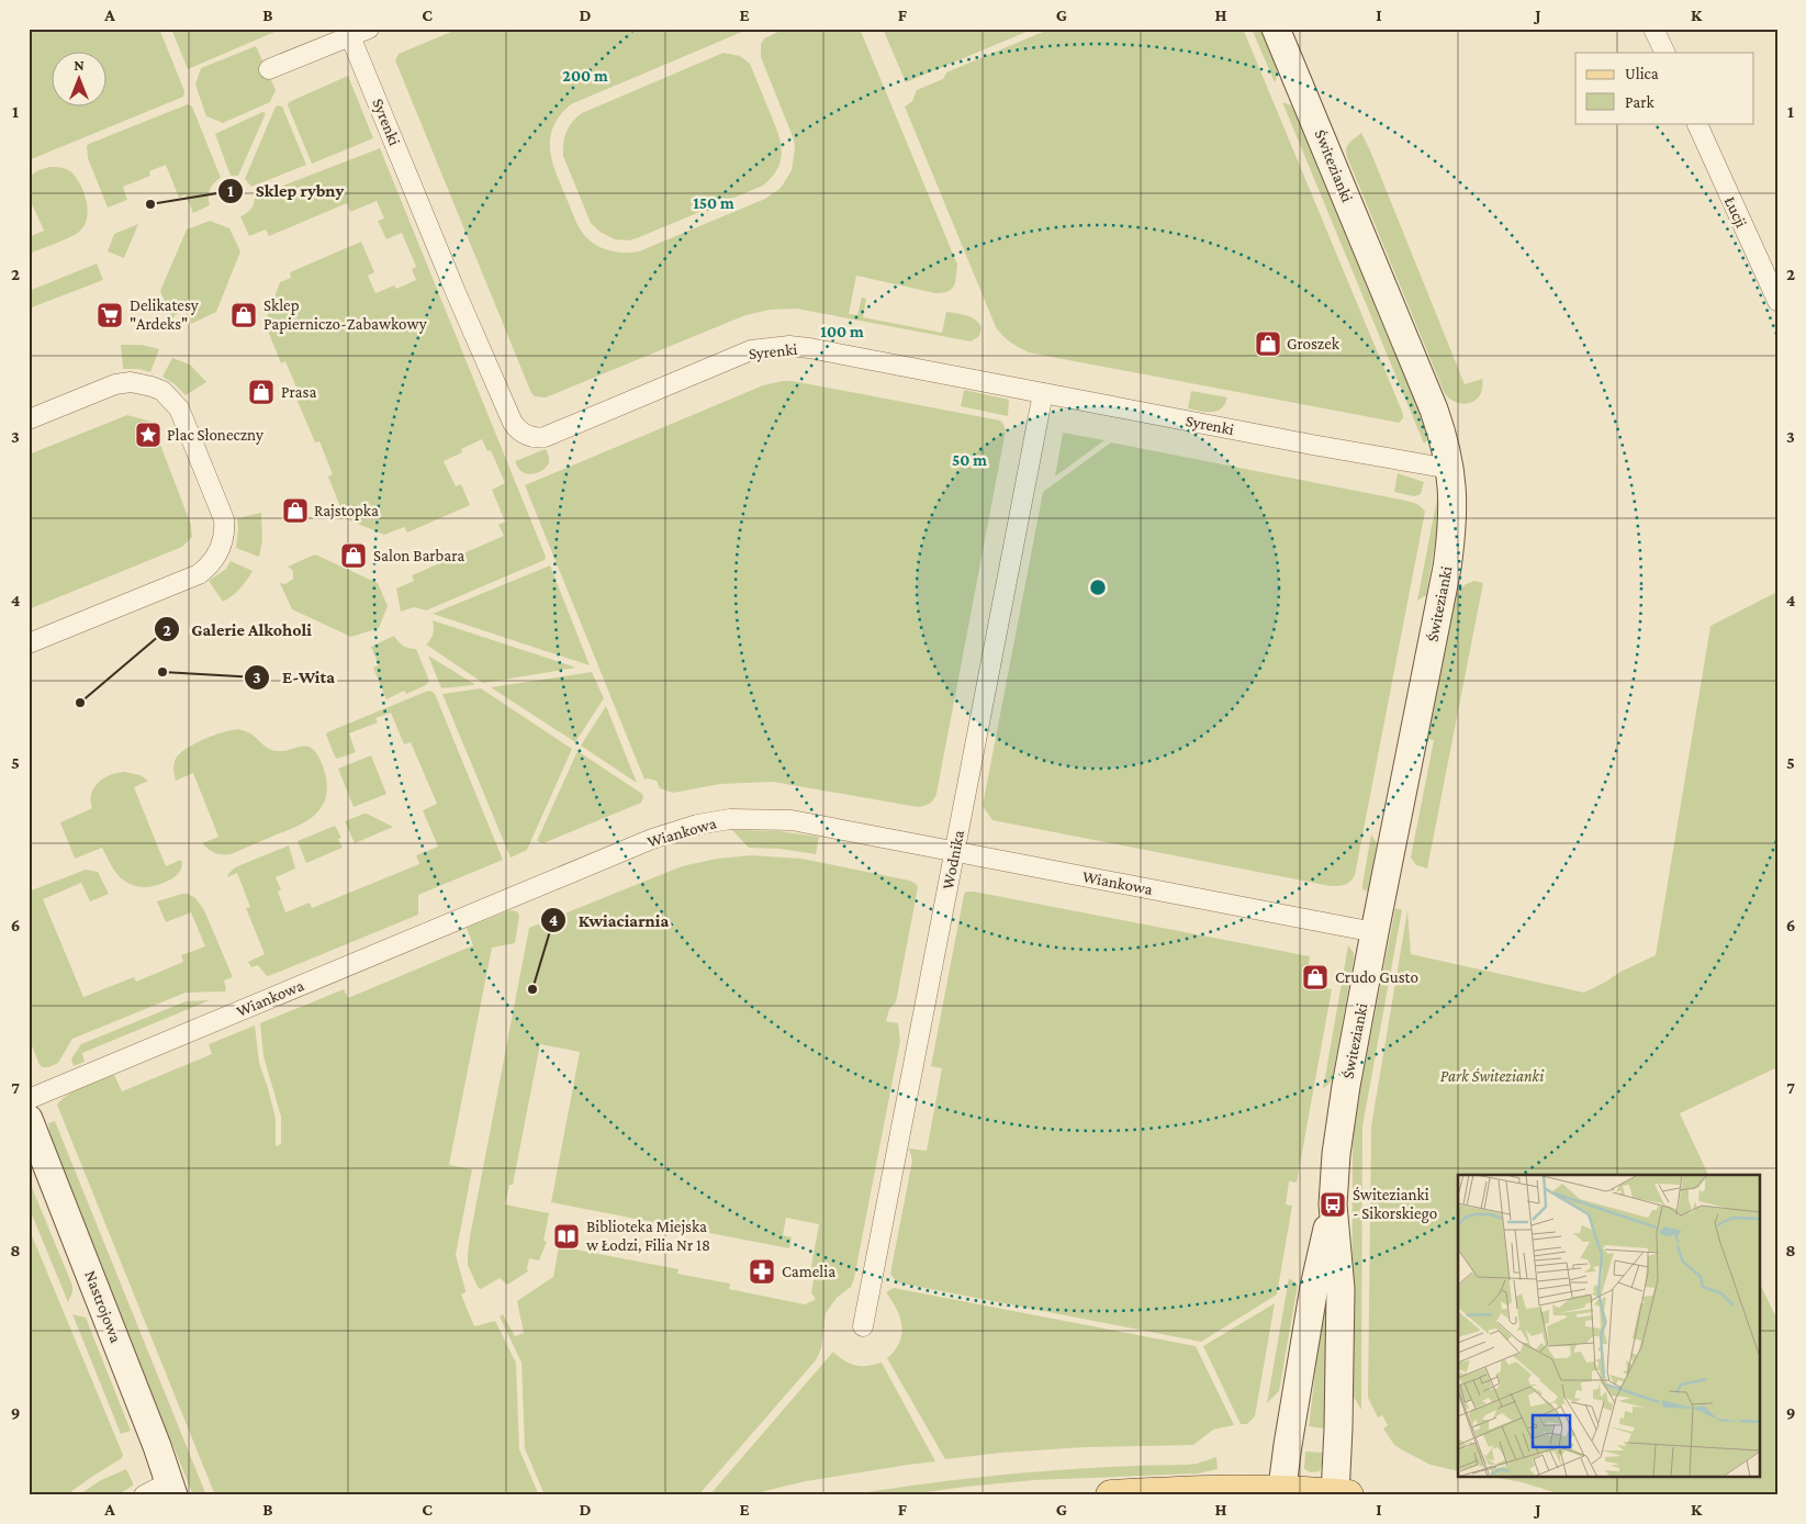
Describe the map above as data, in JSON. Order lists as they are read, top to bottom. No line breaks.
{"streets":{"street":["Syrenki","Świtezianki","Łucji","Wiankowa","Wodnika","Nastrojowa"]},"crossings":[["Syrenki","Świtezianki"],["Syrenki","Wodnika"],["Świtezianki","Wiankowa"],["Wiankowa","Wodnika"]],"parks":["Park Świtezianki"],"places":{"other":["Sklep rybny","E-Wita","Galerie Alkoholi","Kwiaciarnia"],"supermarket":["Delikatesy \"Ardeks\""],"shop":["Sklep Papierniczo-Zabawkowy","Groszek","Prasa","Rajstopka","Salon Barbara","Crudo Gusto"],"place":["Plac Słoneczny"],"bus stop":["Świtezianki - Sikorskiego"],"library":["Biblioteka Miejska w Łodzi, Filia Nr 18"],"pharmacy":["Camelia"]},"legend":["Ulica","Park"],"north":"top","grid":{"columns":["A","B","C","D","E","F","G","H","I","J","K"],"rows":["1","2","3","4","5","6","7","8","9"]},"rings":["200 m","150 m","100 m","50 m"]}
